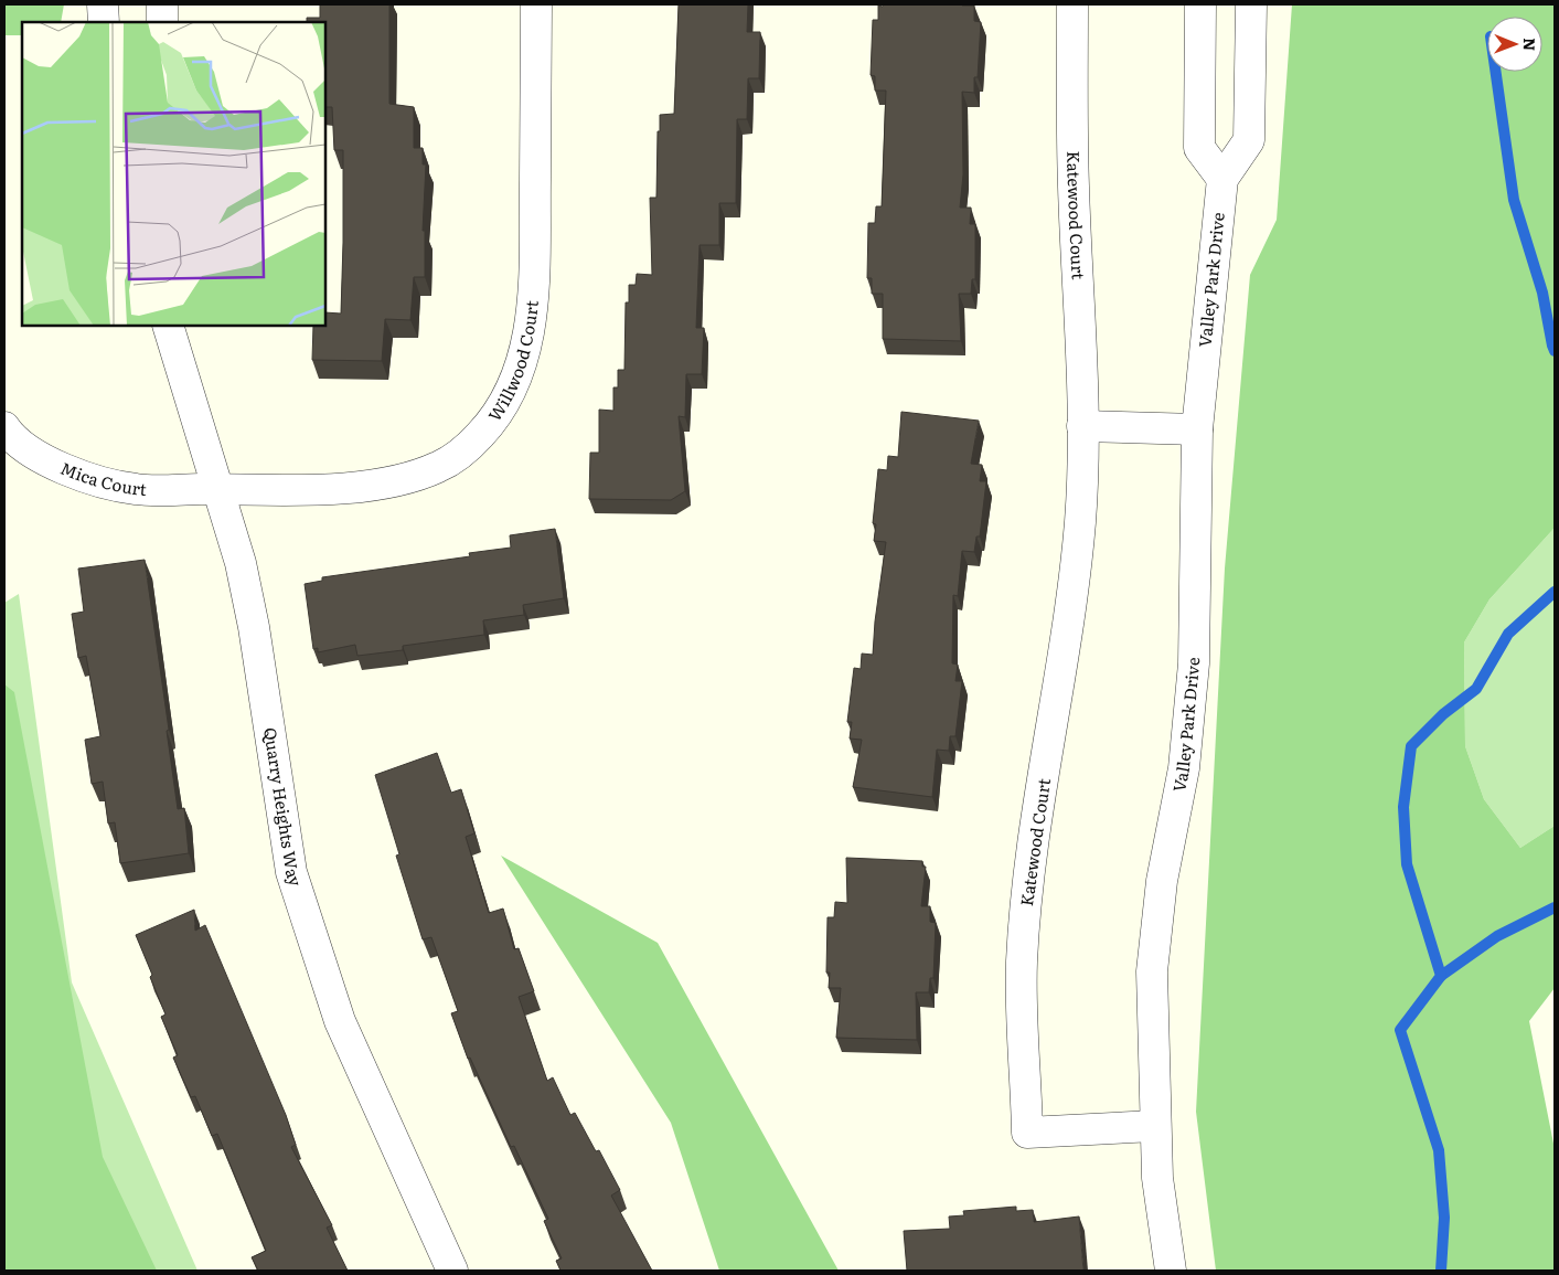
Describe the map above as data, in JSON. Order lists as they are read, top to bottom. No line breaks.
{"streets":{"street":["Katewood Court","Valley Park Drive","Willwood Court","Mica Court","Quarry Heights Way"]},"crossings":[["Katewood Court","Valley Park Drive"],["Willwood Court","Mica Court"],["Willwood Court","Quarry Heights Way"],["Mica Court","Quarry Heights Way"]],"north":"right"}
